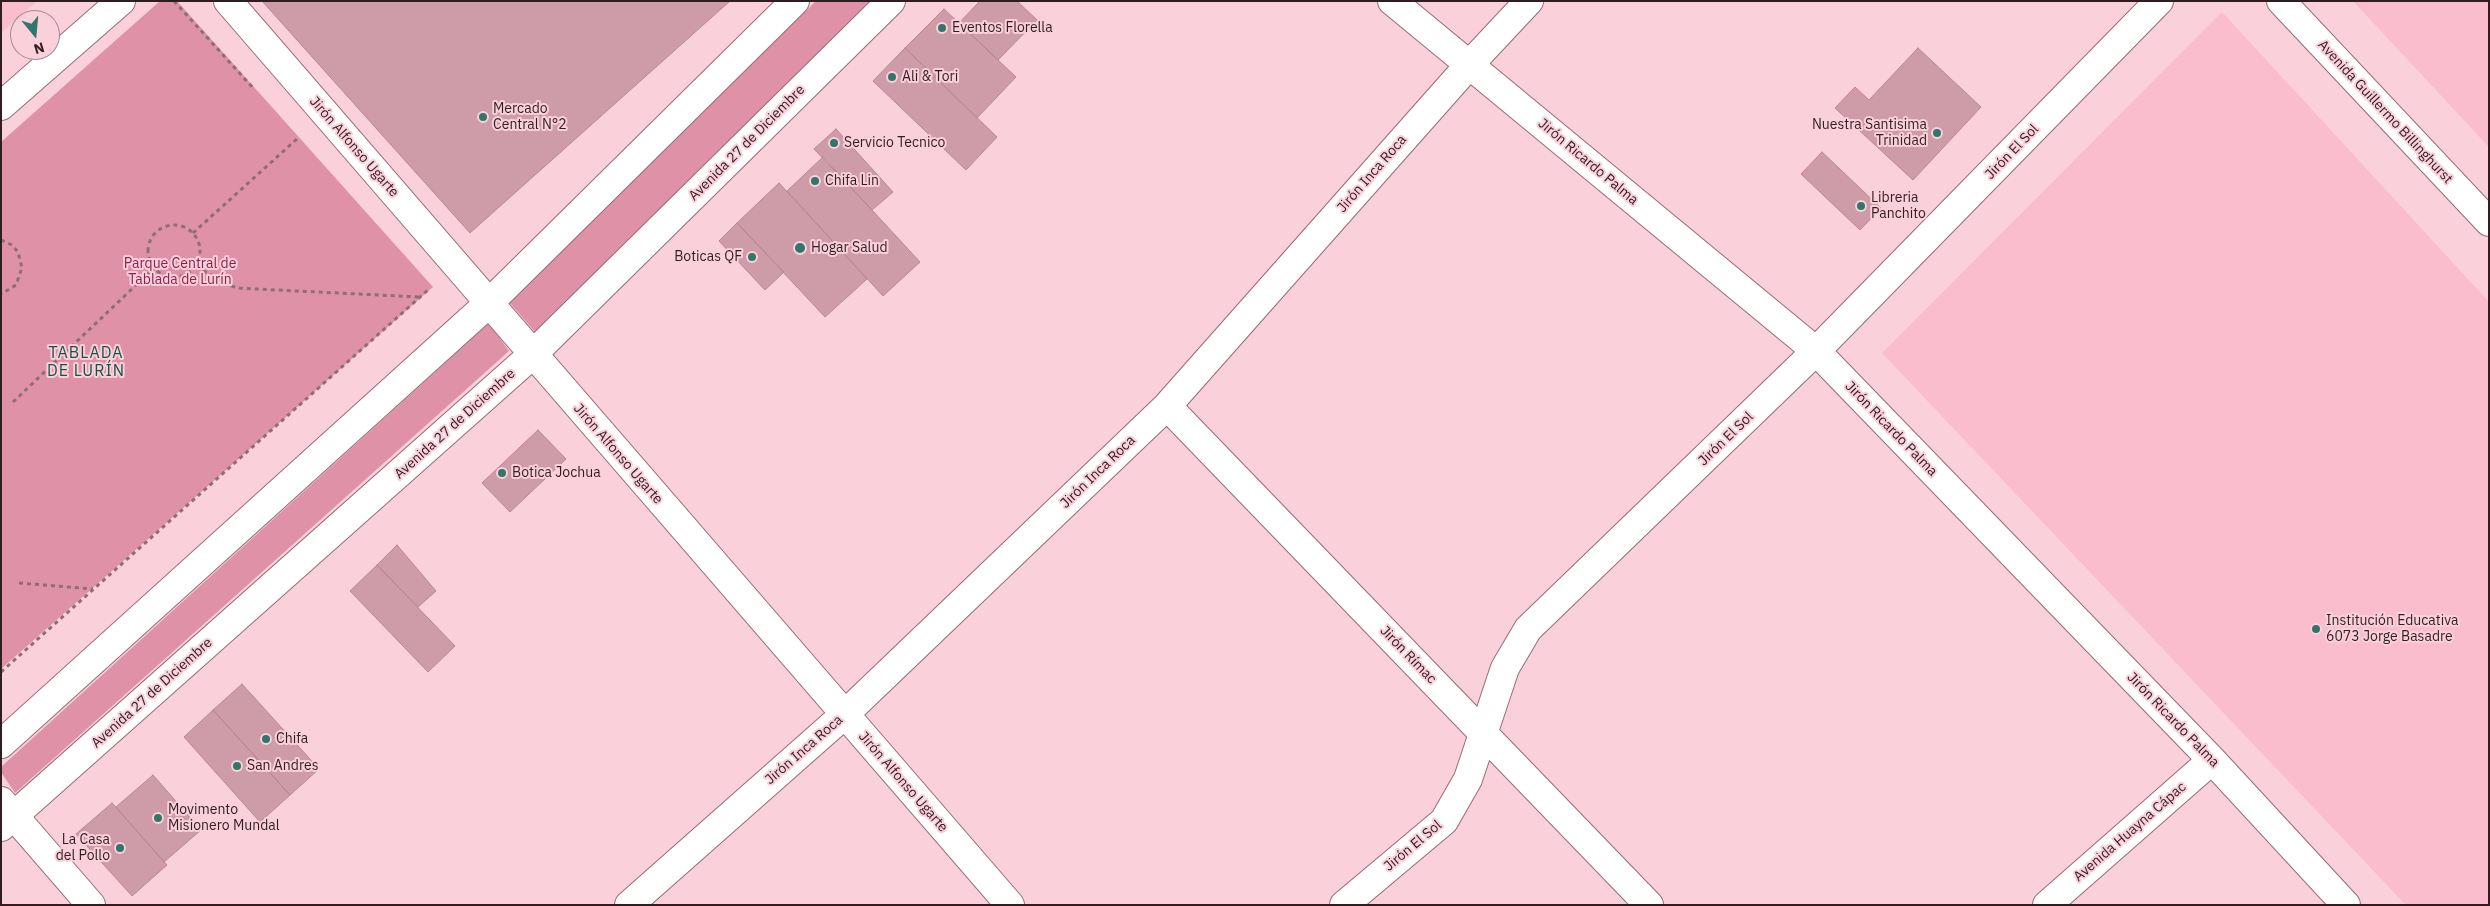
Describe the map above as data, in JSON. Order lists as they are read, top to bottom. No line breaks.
{"streets":{"street":["Avenida Guillermo Billinghurst","Avenida 27 de Diciembre","Jirón Alfonso Ugarte","Jirón El Sol","Jirón Ricardo Palma","Jirón Inca Roca","Jirón Rímac","Avenida Huayna Cápac"]},"crossings":[["Avenida 27 de Diciembre","Jirón Alfonso Ugarte"],["Jirón Alfonso Ugarte","Jirón Inca Roca"],["Jirón El Sol","Jirón Ricardo Palma"],["Jirón El Sol","Jirón Rímac"],["Jirón Ricardo Palma","Jirón Inca Roca"],["Jirón Ricardo Palma","Avenida Huayna Cápac"],["Jirón Inca Roca","Jirón Rímac"]],"districts":["TABLADA DE LURÍN"],"parks":["Parque Central de Tablada de Lurín"],"places":["Eventos Florella","Ali & Tori","Mercado Central N°2","Nuestra Santisima Trinidad","Servicio Tecnico","Chifa Lin","Libreria Panchito","Hogar Salud","Boticas QF","Botica Jochua","Institución Educativa 6073 Jorge Basadre","Chifa","San Andres","Movimento Misionero Mundal","La Casa del Pollo"],"north":"bottom"}
